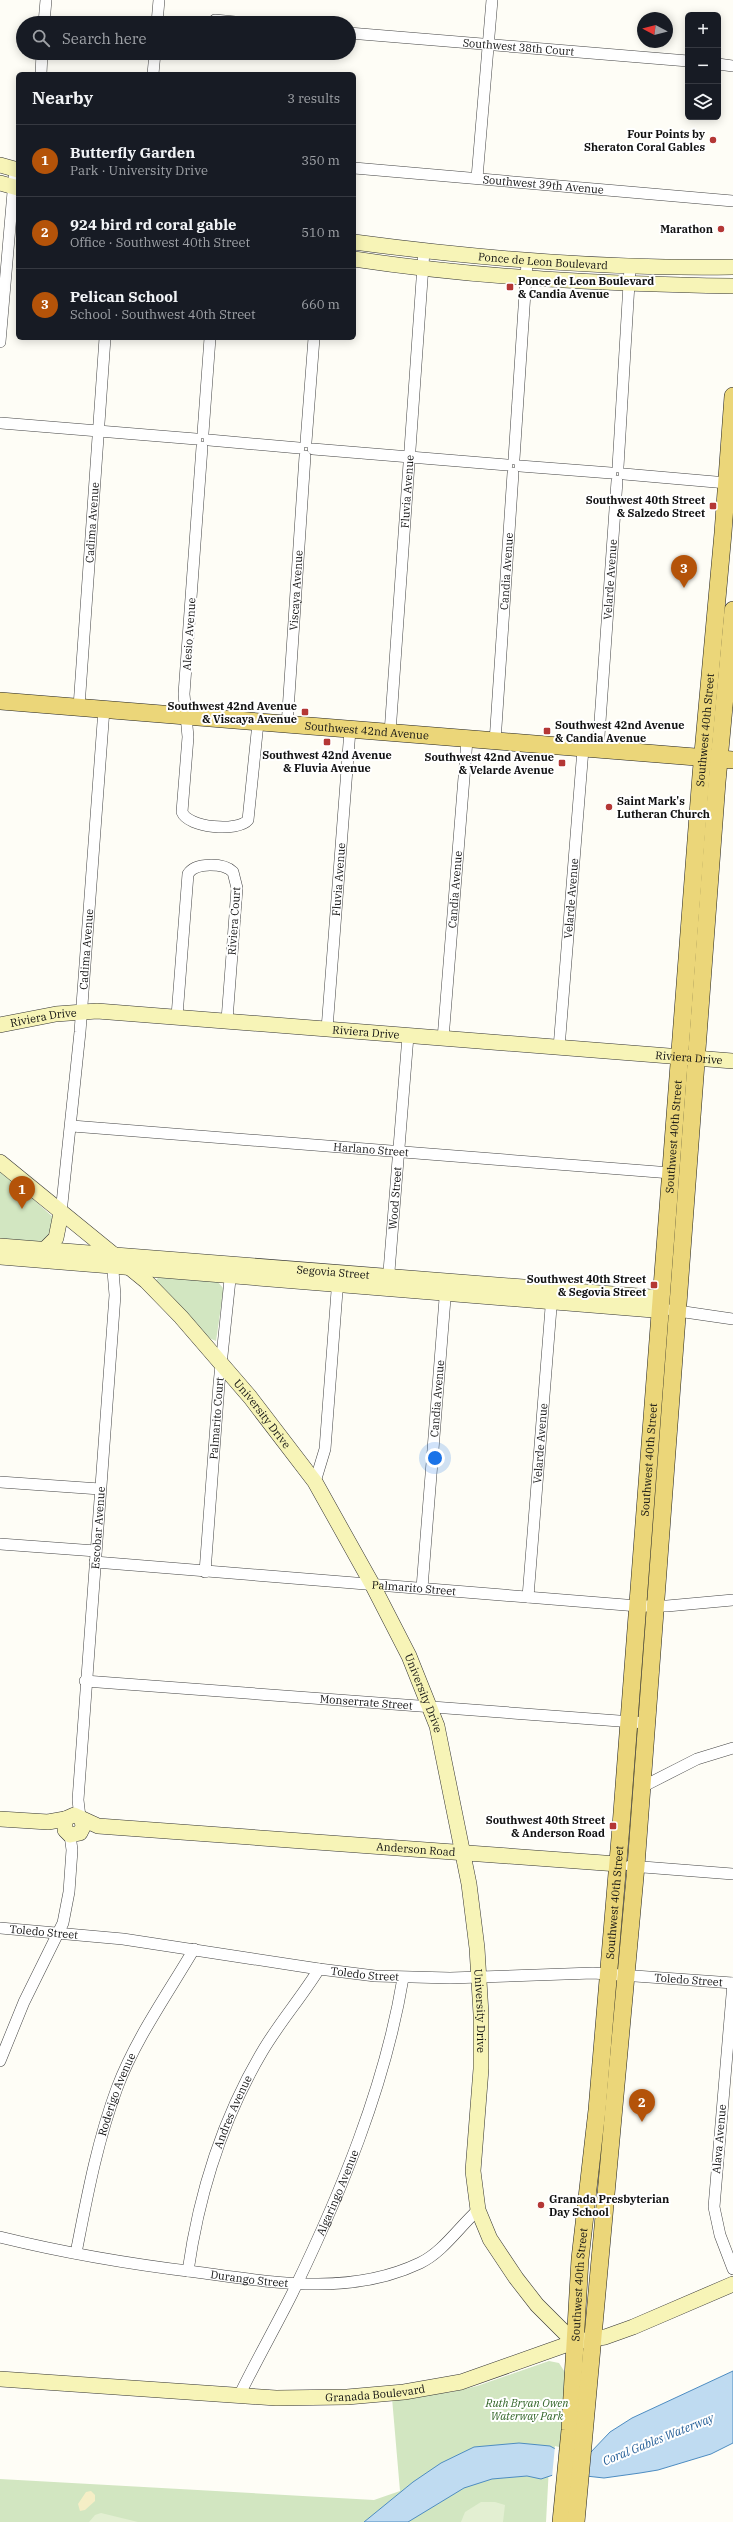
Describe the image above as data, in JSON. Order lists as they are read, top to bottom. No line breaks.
{"streets":{"main road":["Southwest 40th Street","Southwest 42nd Avenue"],"street":["Southwest 38th Court","Southwest 39th Avenue","Ponce de Leon Boulevard","Fluvia Avenue","Cadima Avenue","Candia Avenue","Velarde Avenue","Viscaya Avenue","Alesio Avenue","Riviera Court","Riviera Drive","Harlano Street","Wood Street","Segovia Street","University Drive","Palmarito Court","Escobar Avenue","Palmarito Street","Monserrate Street","Anderson Road","Toledo Street","Roderigo Avenue","Andres Avenue","Alava Avenue","Algaringo Avenue","Durango Street","Granada Boulevard"]},"crossings":[["Ponce de Leon Boulevard","Fluvia Avenue"],["Ponce de Leon Boulevard","Candia Avenue"],["Ponce de Leon Boulevard","Velarde Avenue"],["Fluvia Avenue","Southwest 42nd Avenue"],["Fluvia Avenue","Riviera Drive"],["Cadima Avenue","Southwest 42nd Avenue"],["Cadima Avenue","Riviera Drive"],["Cadima Avenue","Harlano Street"],["Cadima Avenue","University Drive"],["Candia Avenue","Southwest 42nd Avenue"],["Candia Avenue","Riviera Drive"],["Candia Avenue","Segovia Street"],["Candia Avenue","Palmarito Street"],["Velarde Avenue","Southwest 42nd Avenue"],["Velarde Avenue","Riviera Drive"],["Velarde Avenue","Segovia Street"],["Velarde Avenue","Palmarito Street"],["Viscaya Avenue","Southwest 42nd Avenue"],["Alesio Avenue","Southwest 42nd Avenue"],["Southwest 40th Street","Southwest 42nd Avenue"],["Southwest 40th Street","Riviera Drive"],["Southwest 40th Street","Harlano Street"],["Southwest 40th Street","Segovia Street"],["Southwest 40th Street","University Drive"],["Southwest 40th Street","Palmarito Street"],["Southwest 40th Street","Monserrate Street"],["Southwest 40th Street","Anderson Road"],["Southwest 40th Street","Toledo Street"],["Southwest 40th Street","Granada Boulevard"],["Riviera Court","Riviera Drive"],["Riviera Drive","Wood Street"],["Harlano Street","Wood Street"],["Wood Street","Segovia Street"],["Segovia Street","University Drive"],["Segovia Street","Palmarito Court"],["Segovia Street","Escobar Avenue"],["University Drive","Palmarito Court"],["University Drive","Escobar Avenue"],["University Drive","Palmarito Street"],["University Drive","Monserrate Street"],["University Drive","Anderson Road"],["University Drive","Toledo Street"],["University Drive","Durango Street"],["University Drive","Granada Boulevard"],["Palmarito Court","Palmarito Street"],["Escobar Avenue","Palmarito Street"],["Escobar Avenue","Monserrate Street"],["Escobar Avenue","Anderson Road"],["Escobar Avenue","Toledo Street"],["Toledo Street","Roderigo Avenue"],["Toledo Street","Andres Avenue"],["Toledo Street","Alava Avenue"],["Toledo Street","Algaringo Avenue"],["Roderigo Avenue","Durango Street"],["Andres Avenue","Durango Street"],["Algaringo Avenue","Durango Street"],["Algaringo Avenue","Granada Boulevard"]],"water":["Coral Gables Waterway"],"parks":["Ruth Bryan Owen Waterway Park"],"places":{"other":["Four Points by Sheraton Coral Gables","Marathon","Saint Mark's Lutheran Church","Granada Presbyterian Day School"],"transit":["Ponce de Leon Boulevard & Candia Avenue","Southwest 40th Street & Salzedo Street","Southwest 42nd Avenue & Viscaya Avenue","Southwest 42nd Avenue & Candia Avenue","Southwest 42nd Avenue & Fluvia Avenue","Southwest 42nd Avenue & Velarde Avenue","Southwest 40th Street & Segovia Street","Southwest 40th Street & Anderson Road"]},"north":"left","page":{"map_buttons":["+","−"],"search":"Search here","heading":["Nearby","3 results"],"list":[{"mark":"1","name":"Butterfly Garden","note":"Park · University Drive","value":"350 m"},{"mark":"2","name":"924 bird rd coral gable","note":"Office · Southwest 40th Street","value":"510 m"},{"mark":"3","name":"Pelican School","note":"School · Southwest 40th Street","value":"660 m"}],"pins":["3","1","2"]}}
